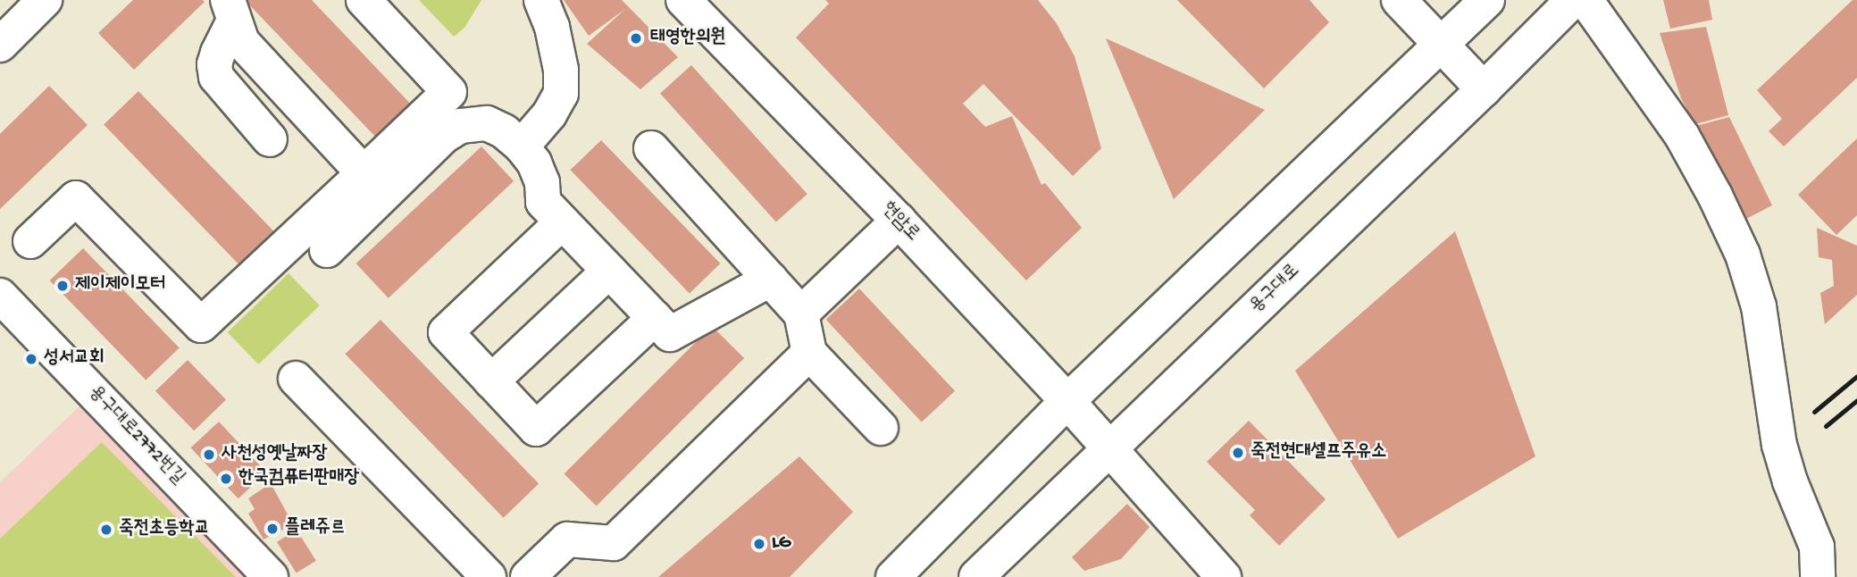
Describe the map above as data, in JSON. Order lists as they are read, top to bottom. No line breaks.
{"streets":{"street":["현암로","용구대로","용구대로2772번길"]},"crossings":[["현암로","용구대로"]],"places":["태영한의원","제이제이모터","성서교회","죽전현대셀프주유소","사천성옛날짜장","한국컴퓨터판매장","플레쥬르","죽전초등학교","LG"]}
